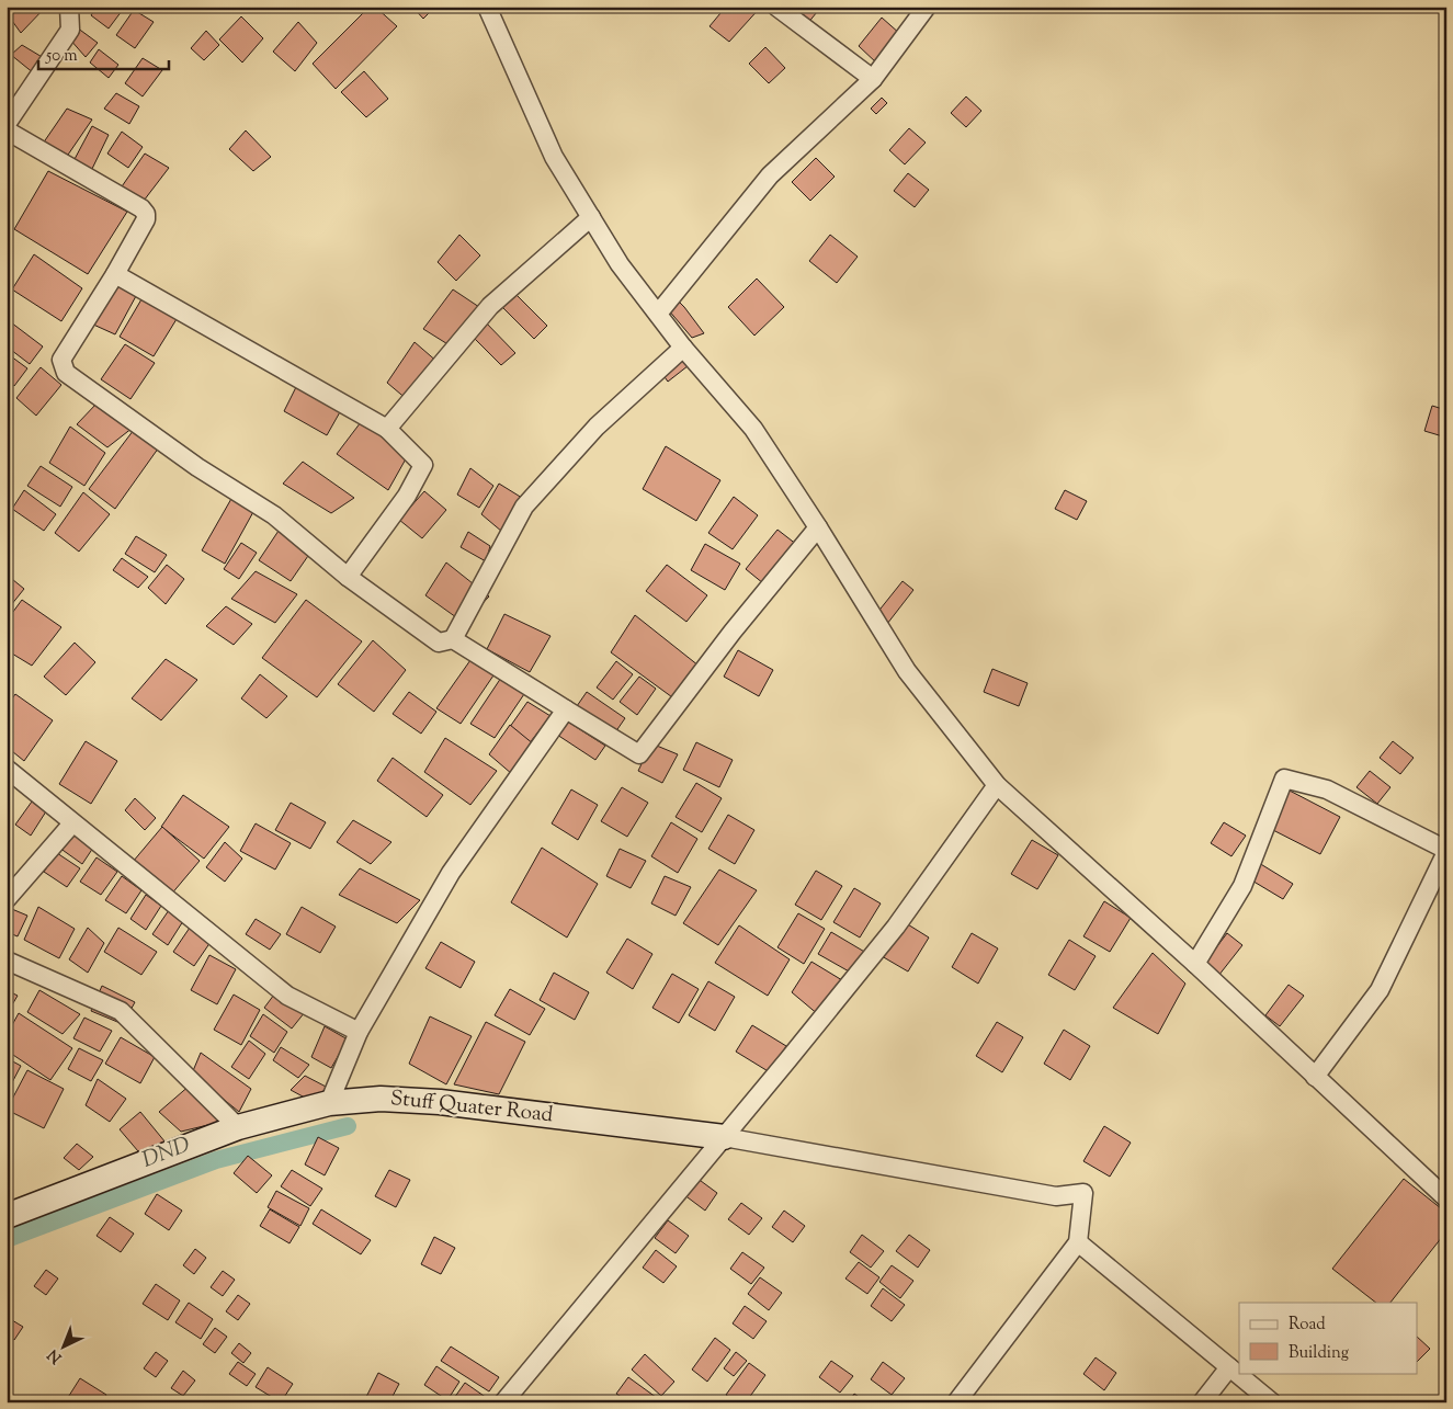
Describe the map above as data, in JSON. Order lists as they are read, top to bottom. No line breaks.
{"streets":{"street":["Stuff Quater Road"]},"water":["DND"],"legend":["Road","Building"],"scale_bar":"50 m","north":"bottom left"}
